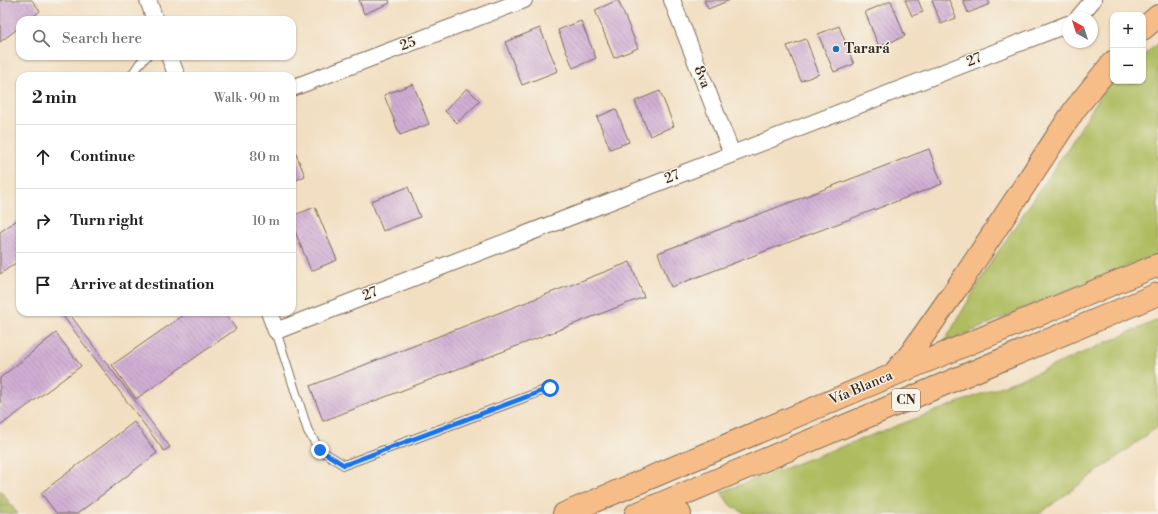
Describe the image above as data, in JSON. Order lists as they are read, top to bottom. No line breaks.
{"streets":{"highway":["Vía Blanca","CN"],"street":["25","27","8va"]},"crossings":[["27","8va"]],"places":["Tarará"],"north":"top left","page":{"map_buttons":["+","−"],"search":"Search here","heading":["2 min","Walk · 90 m"],"list":[["Continue","80 m"],["Turn right","10 m"],"Arrive at destination"]}}
